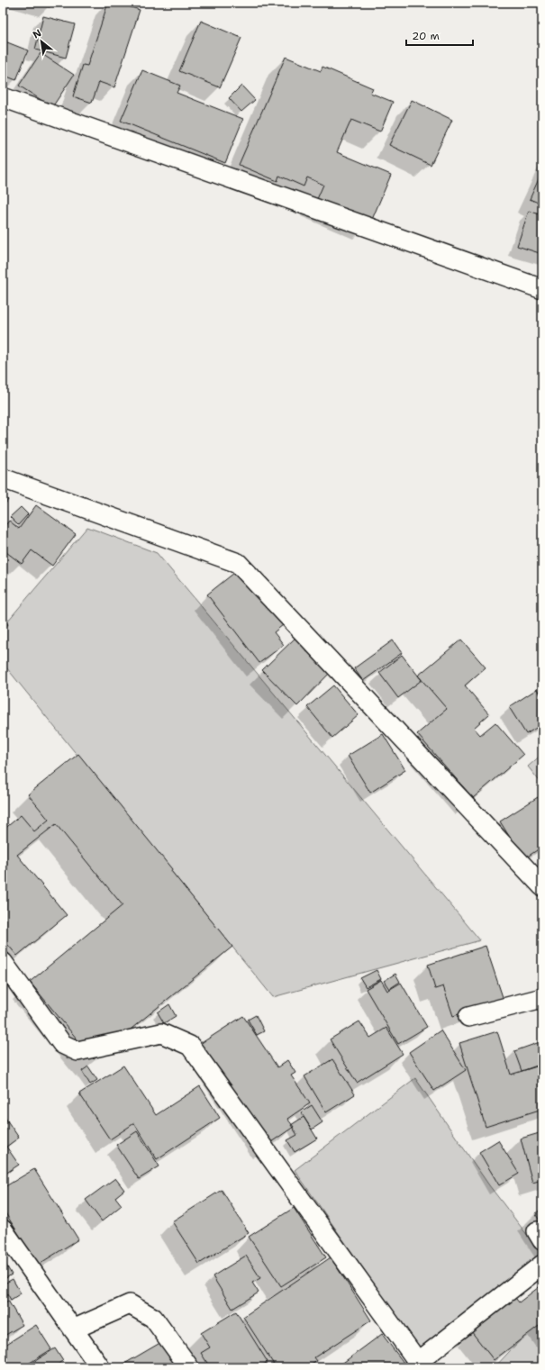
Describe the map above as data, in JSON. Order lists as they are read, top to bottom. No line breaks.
{"scale_bar":"20 m","north":"top left"}
